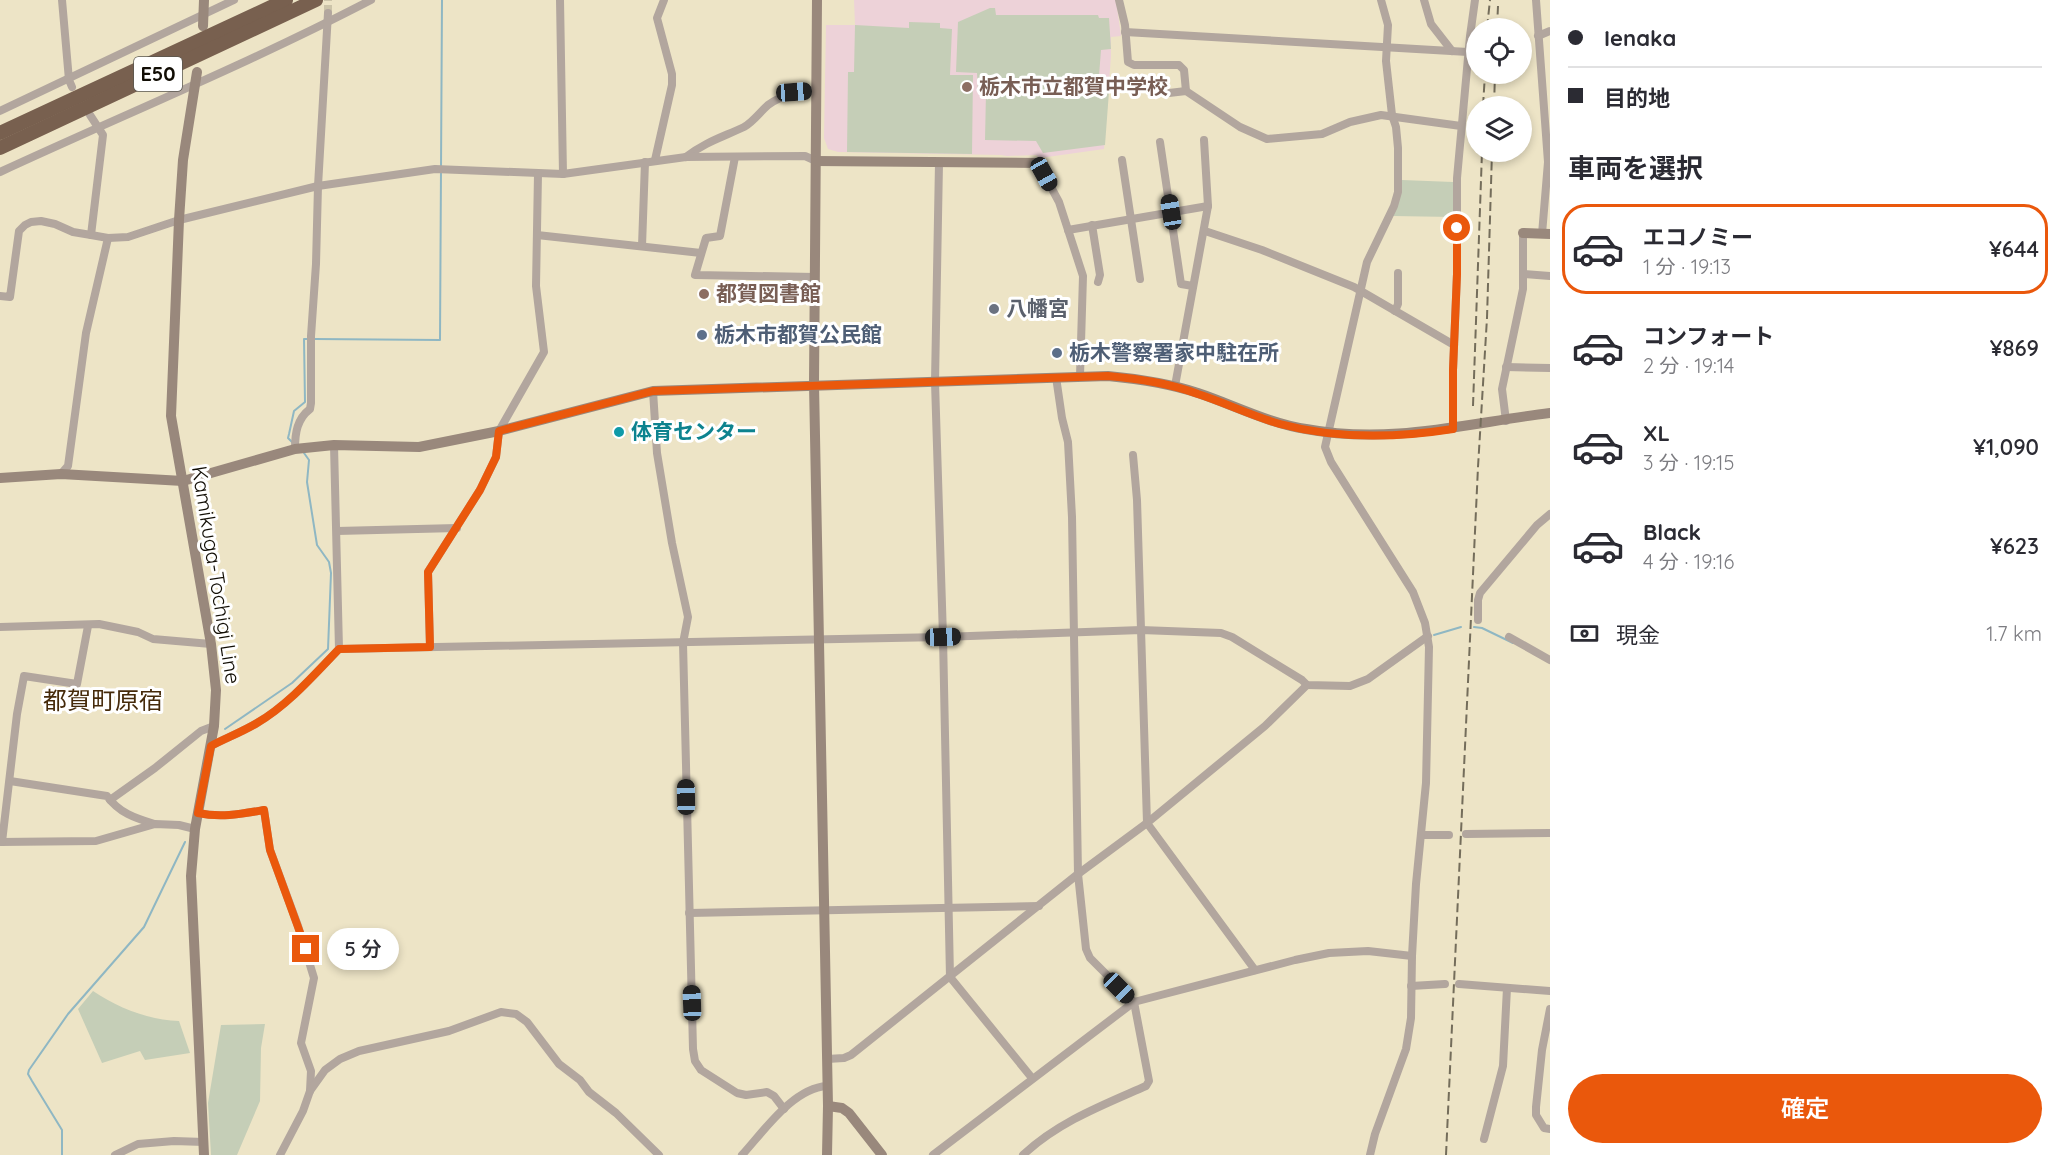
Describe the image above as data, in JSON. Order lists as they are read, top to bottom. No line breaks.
{"streets":{"highway":["E50"],"street":["Kamikuga-Tochigi Line"]},"districts":["都賀町原宿"],"places":["栃木市立都賀中学校","都賀図書館","八幡宮","栃木市都賀公民館","栃木警察署家中駐在所","体育センター"],"page":{"banner":["Ienaka","目的地"],"heading":"車両を選択","list":[{"name":"エコノミー","note":"1 分 · 19:13","value":"¥644"},{"name":"コンフォート","note":"2 分 · 19:14","value":"¥869"},{"name":"XL","note":"3 分 · 19:15","value":"¥1,090"},{"name":"Black","note":"4 分 · 19:16","value":"¥623"}],"pay":["現金","1.7 km"],"bubble":"5 分","buttons":"確定"}}
